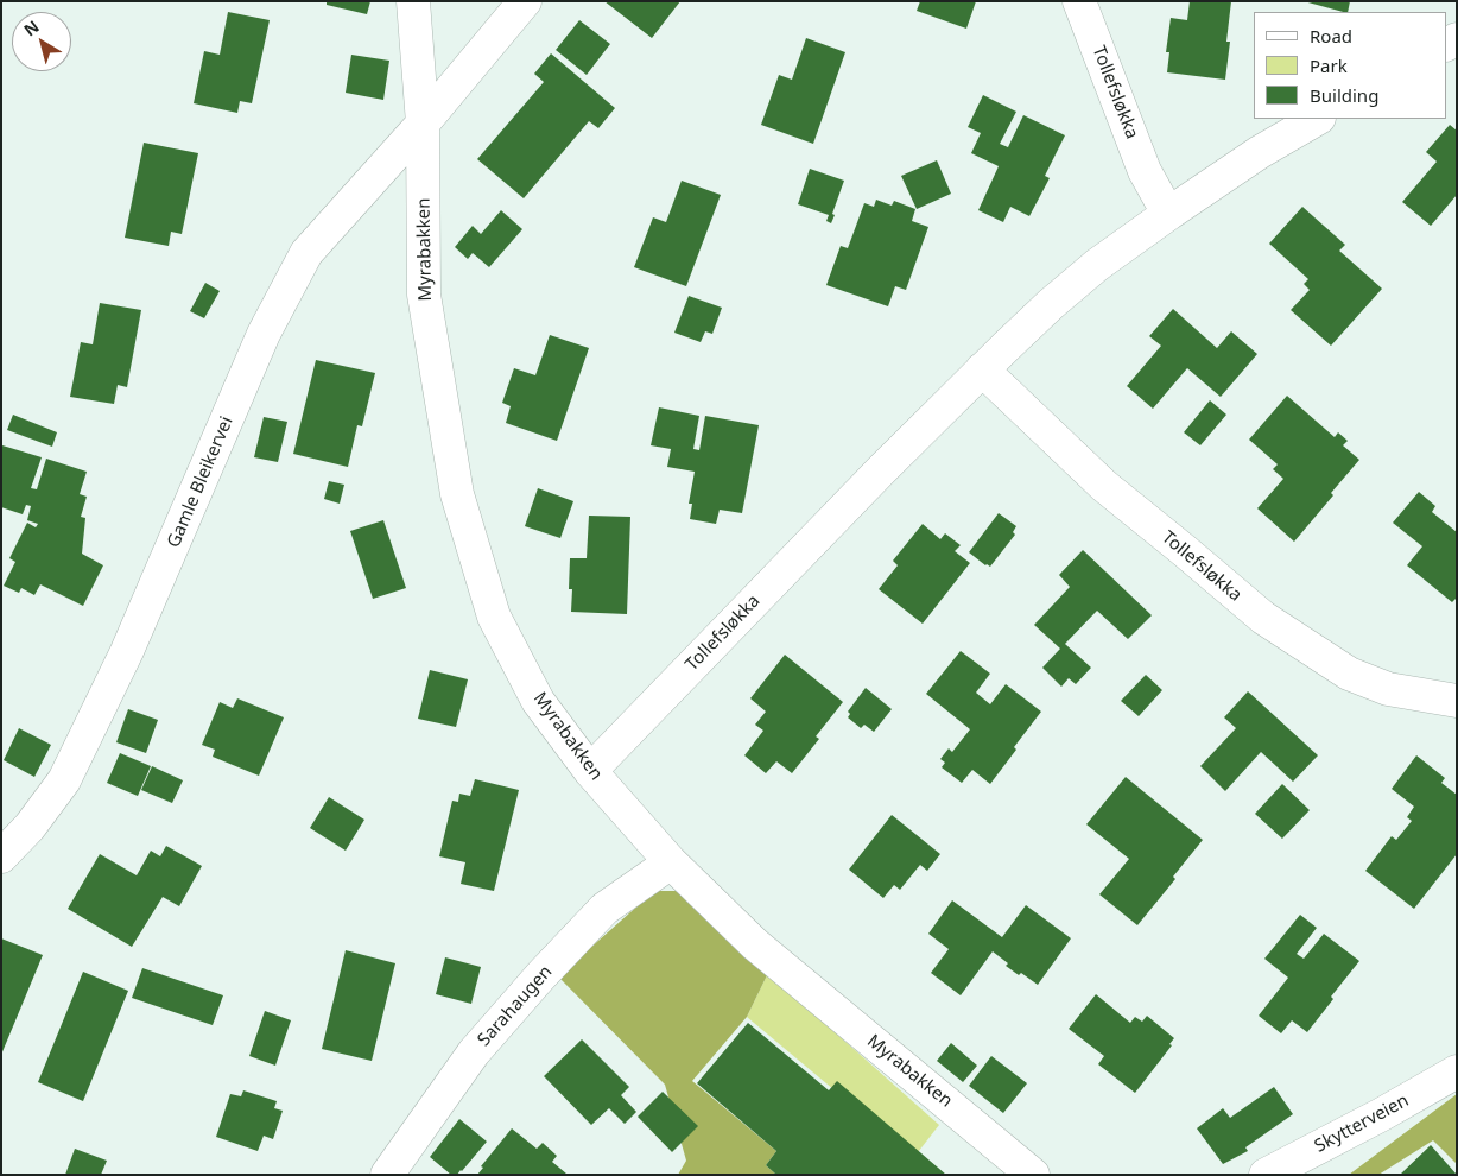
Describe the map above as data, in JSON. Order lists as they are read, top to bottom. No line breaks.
{"streets":{"street":["Tollefsløkka","Myrabakken","Gamle Bleikervei","Sarahaugen","Skytterveien"]},"crossings":[["Tollefsløkka","Myrabakken"],["Myrabakken","Gamle Bleikervei"],["Myrabakken","Sarahaugen"]],"legend":["Road","Park","Building"],"north":"top left"}
